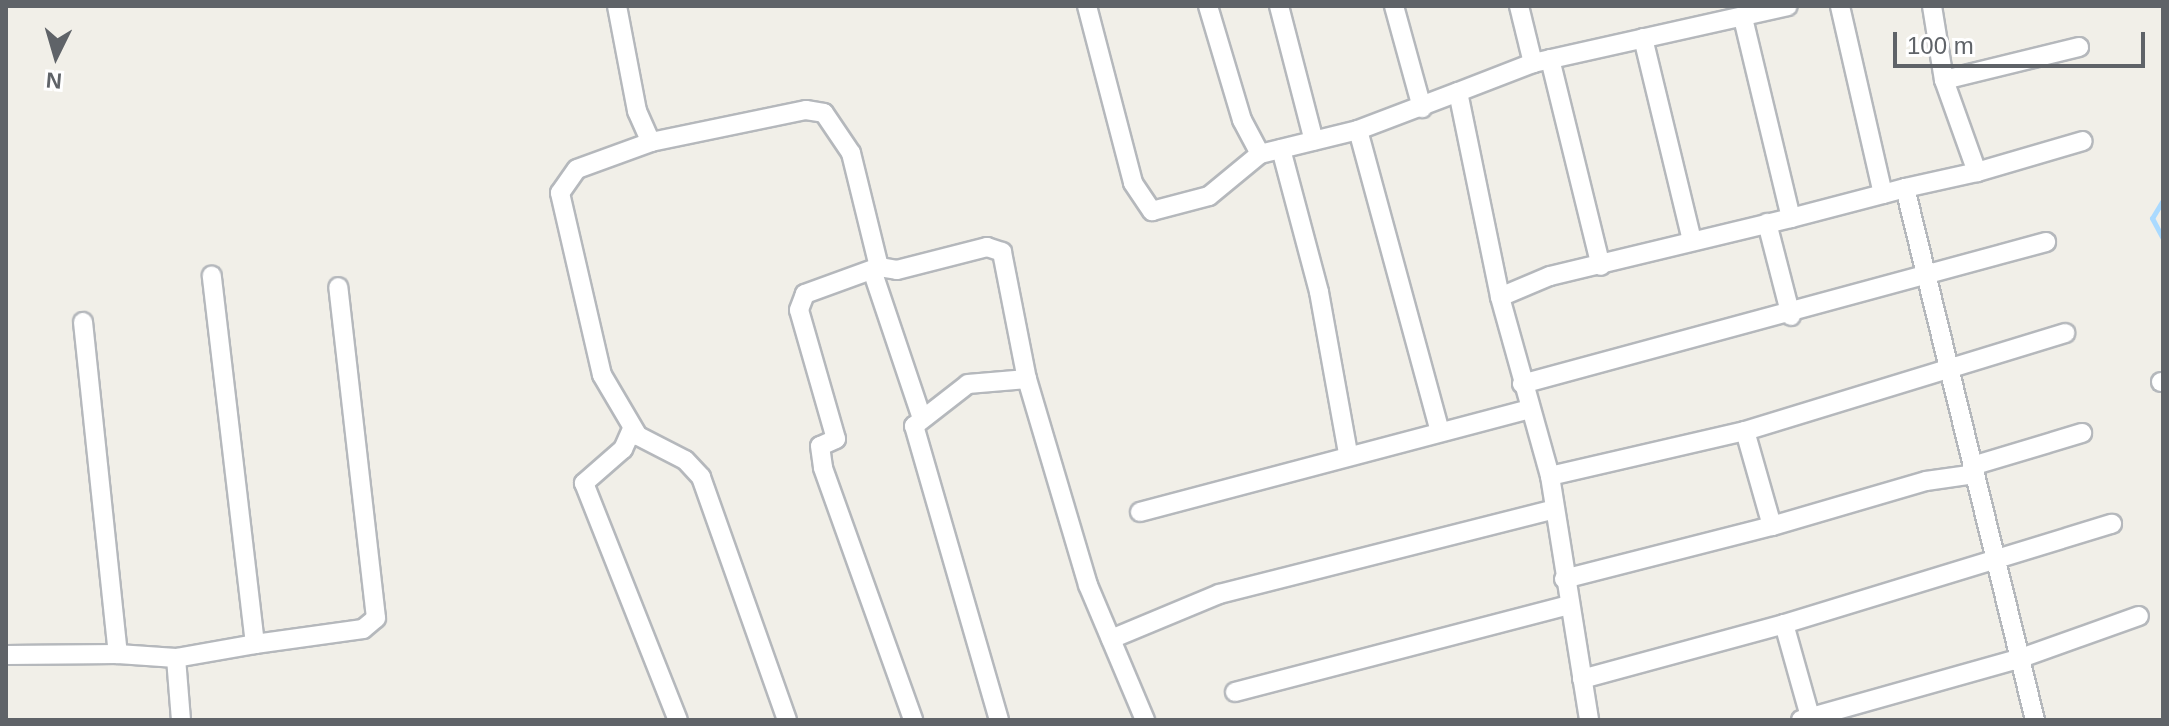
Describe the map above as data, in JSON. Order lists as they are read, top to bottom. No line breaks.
{"scale_bar":"100 m","north":"bottom"}
